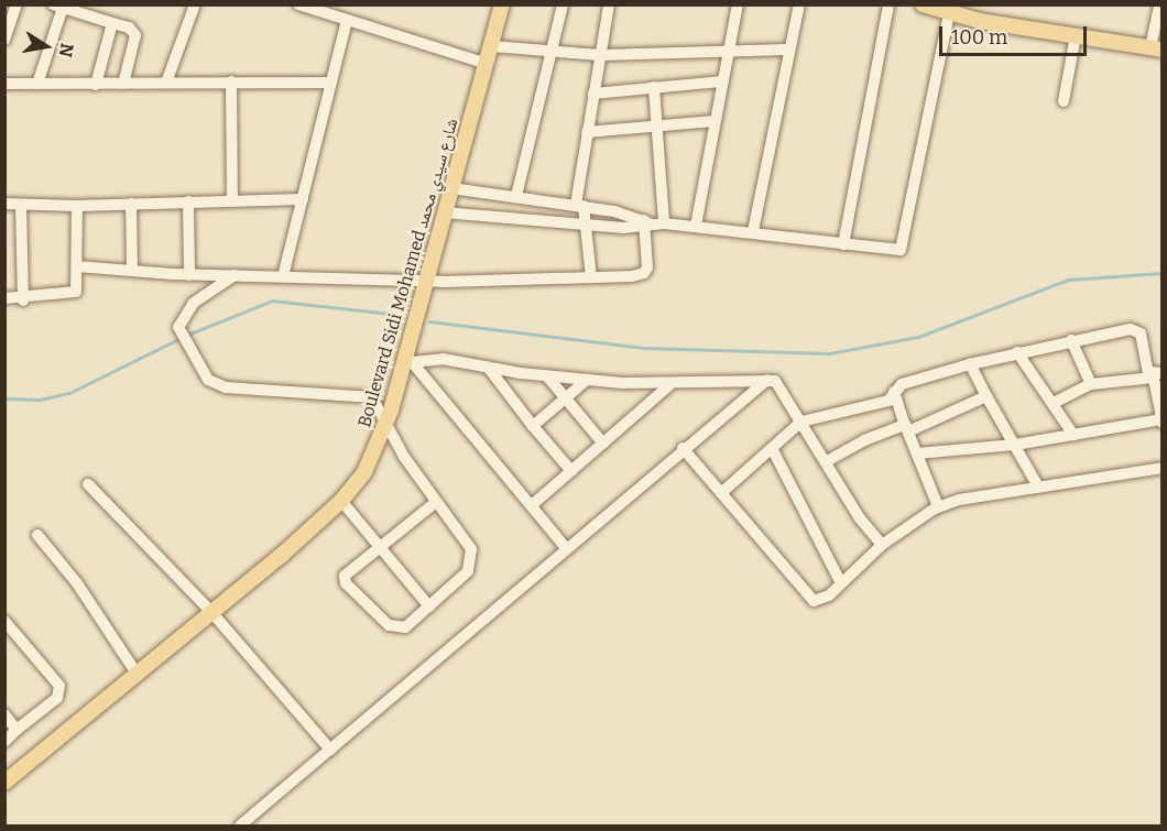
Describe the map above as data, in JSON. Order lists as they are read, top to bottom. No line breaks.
{"streets":{"main road":["Boulevard Sidi Mohamed شارع سيدي محمد"]},"scale_bar":"100 m","north":"right"}
